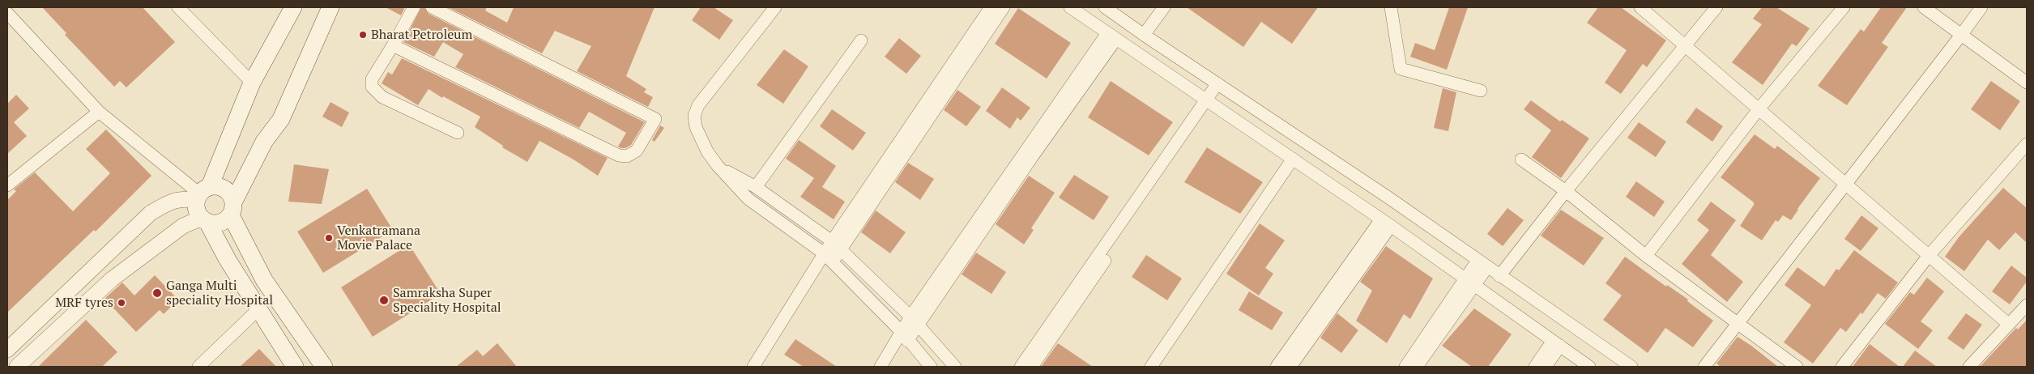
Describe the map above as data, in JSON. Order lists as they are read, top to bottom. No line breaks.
{"places":["Bharat Petroleum","Venkatramana Movie Palace","Ganga Multi speciality Hospital","Samraksha Super Speciality Hospital","MRF tyres"]}
